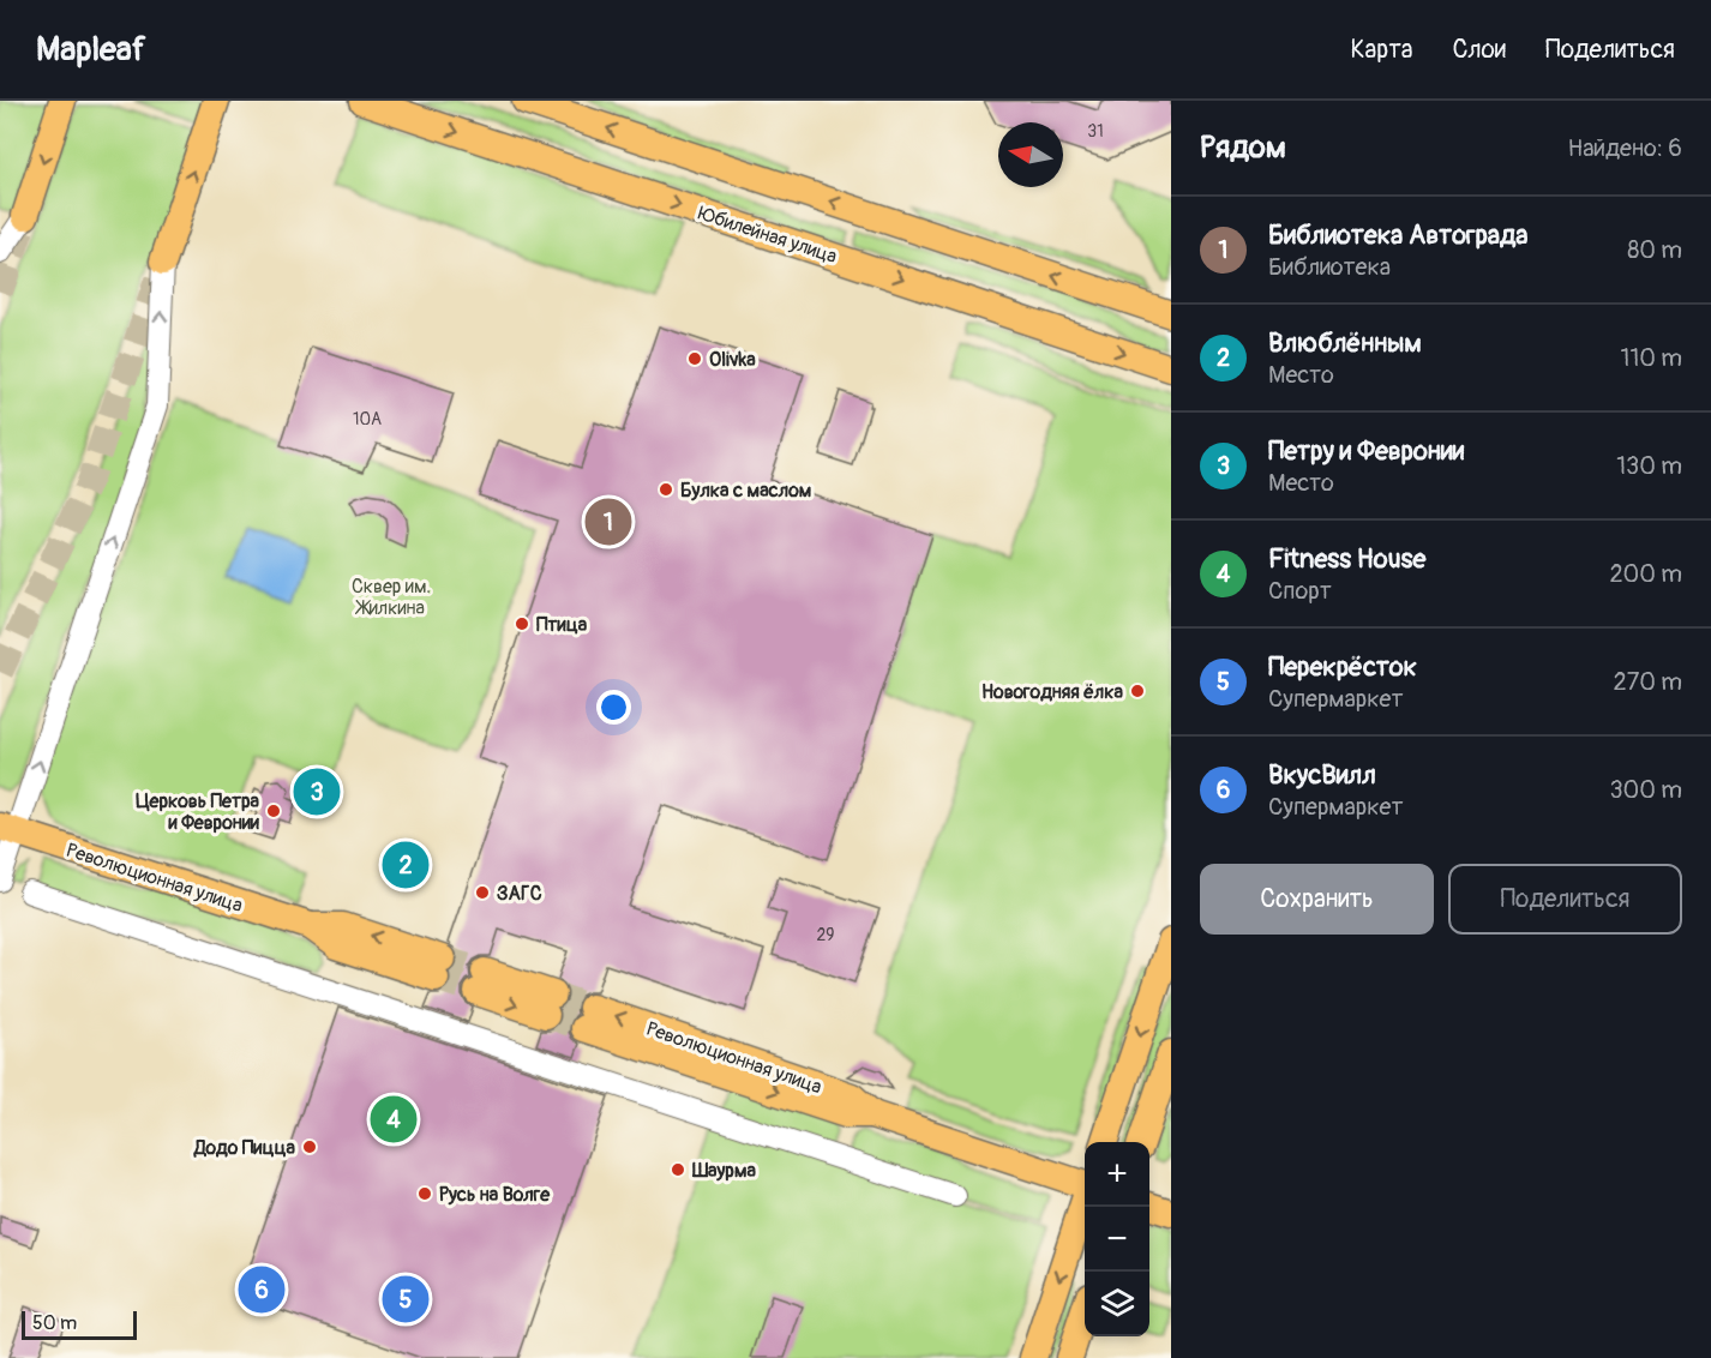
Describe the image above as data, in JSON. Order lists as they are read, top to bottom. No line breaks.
{"streets":{"main road":["Юбилейная улица","Революционная улица"]},"parks":["Сквер им. Жилкина"],"places":["Olivka","Булка с маслом","Птица","Новогодняя ёлка","Церковь Петра и Февронии","ЗАГС","Додо Пицца","Шаурма","Русь на Волге"],"house_numbers":["31","10А","29"],"scale_bar":"50 m","north":"left","page":{"header":"Mapleaf","nav":["Карта","Слои","Поделиться"],"heading":["Рядом","Найдено: 6"],"list":[{"mark":"1","name":"Библиотека Автограда","note":"Библиотека","value":"80 m"},{"mark":"2","name":"Влюблённым","note":"Место","value":"110 m"},{"mark":"3","name":"Петру и Февронии","note":"Место","value":"130 m"},{"mark":"4","name":"Fitness House","note":"Спорт","value":"200 m"},{"mark":"5","name":"Перекрёсток","note":"Супермаркет","value":"270 m"},{"mark":"6","name":"ВкусВилл","note":"Супермаркет","value":"300 m"}],"pins":["1","3","2","4","6","5"],"buttons":["Сохранить","Поделиться"],"map_buttons":["+","−"],"scale":"50 m"}}
